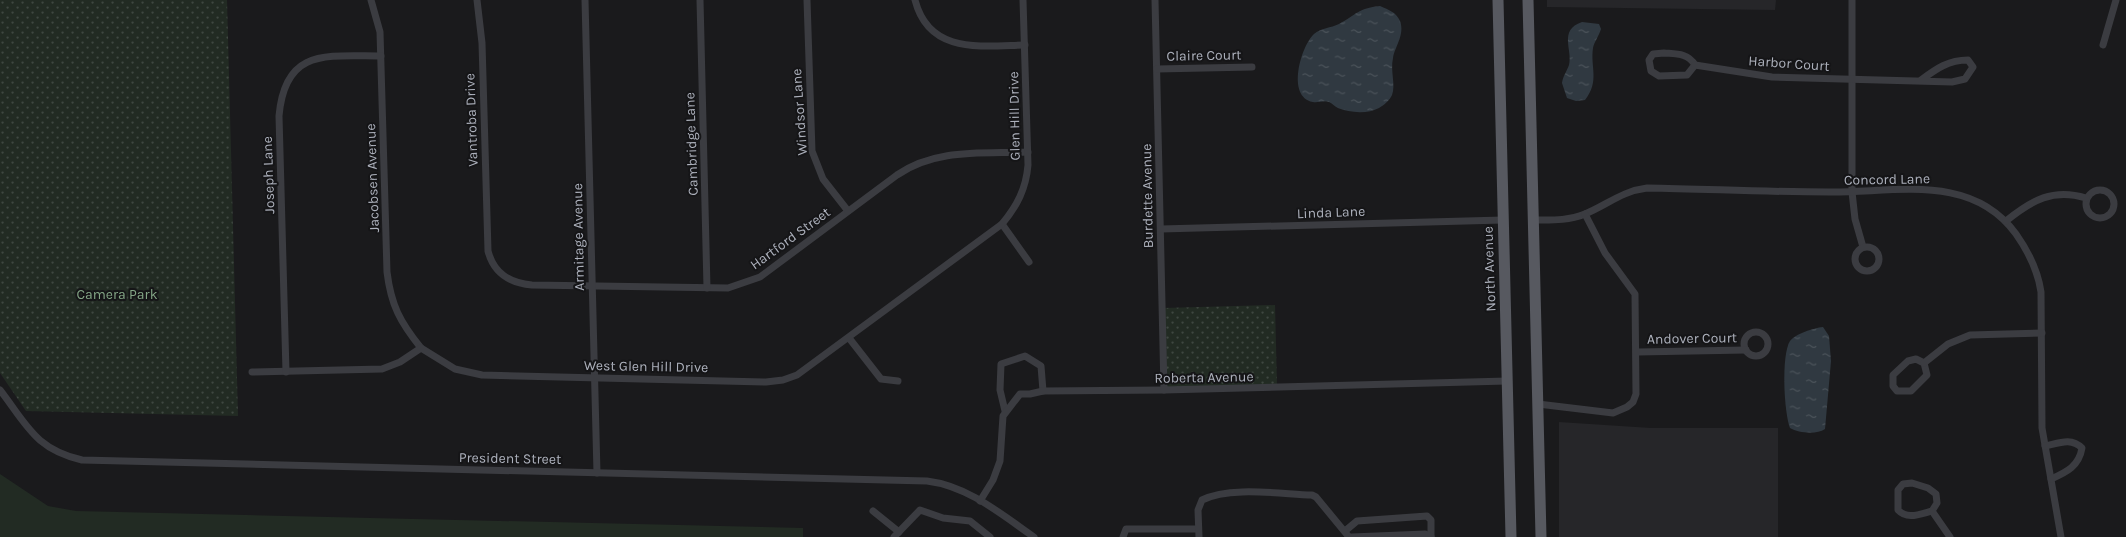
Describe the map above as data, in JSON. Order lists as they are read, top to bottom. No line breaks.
{"streets":{"main road":["North Avenue"],"street":["Claire Court","Harbor Court","Windsor Lane","Glen Hill Drive","Vantroba Drive","Cambridge Lane","Joseph Lane","Jacobsen Avenue","Concord Lane","Burdette Avenue","Linda Lane","Armitage Avenue","Hartford Street","Andover Court","West Glen Hill Drive","Roberta Avenue","President Street"]},"crossings":[["Claire Court","Burdette Avenue"],["Windsor Lane","Hartford Street"],["Glen Hill Drive","Hartford Street"],["Glen Hill Drive","West Glen Hill Drive"],["Vantroba Drive","Hartford Street"],["Cambridge Lane","Hartford Street"],["Joseph Lane","Jacobsen Avenue"],["Jacobsen Avenue","West Glen Hill Drive"],["Burdette Avenue","Linda Lane"],["Burdette Avenue","Roberta Avenue"],["Linda Lane","North Avenue"],["Armitage Avenue","Hartford Street"],["Armitage Avenue","West Glen Hill Drive"],["Armitage Avenue","President Street"],["North Avenue","Roberta Avenue"]],"parks":["Camera Park"]}
